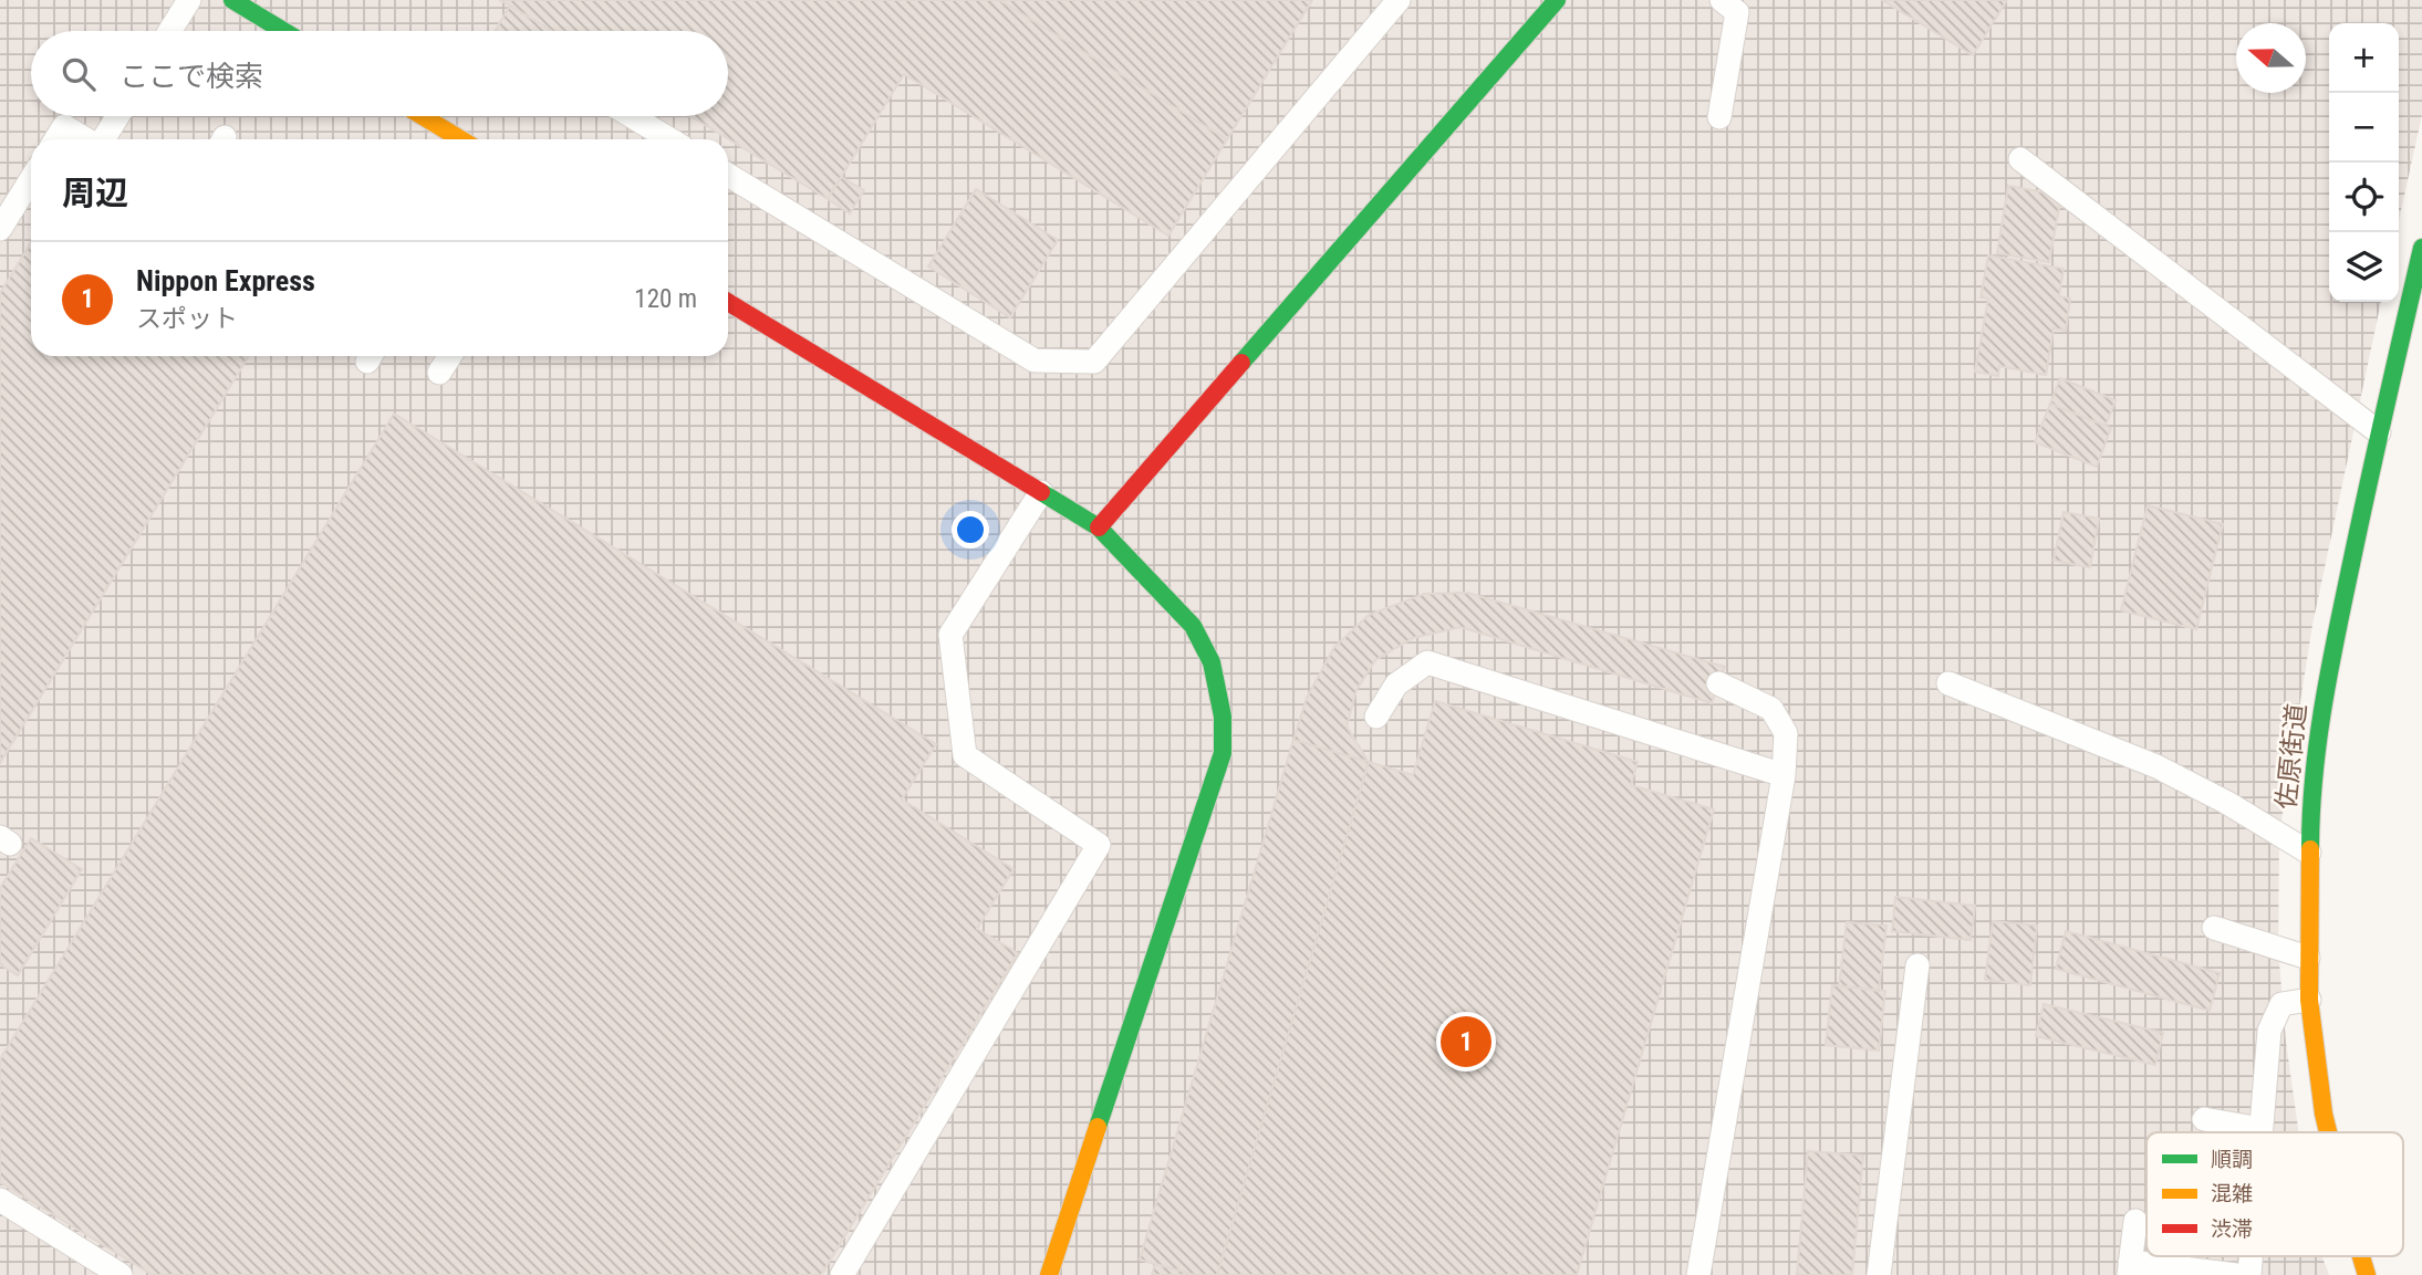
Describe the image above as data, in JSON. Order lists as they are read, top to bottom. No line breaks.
{"streets":{"main road":["佐原街道"]},"legend":["順調","混雑","渋滞"],"north":"left","page":{"map_buttons":["+","−"],"search":"ここで検索","heading":"周辺","list":[{"mark":"1","name":"Nippon Express","note":"スポット","value":"120 m"}],"pins":"1"}}
